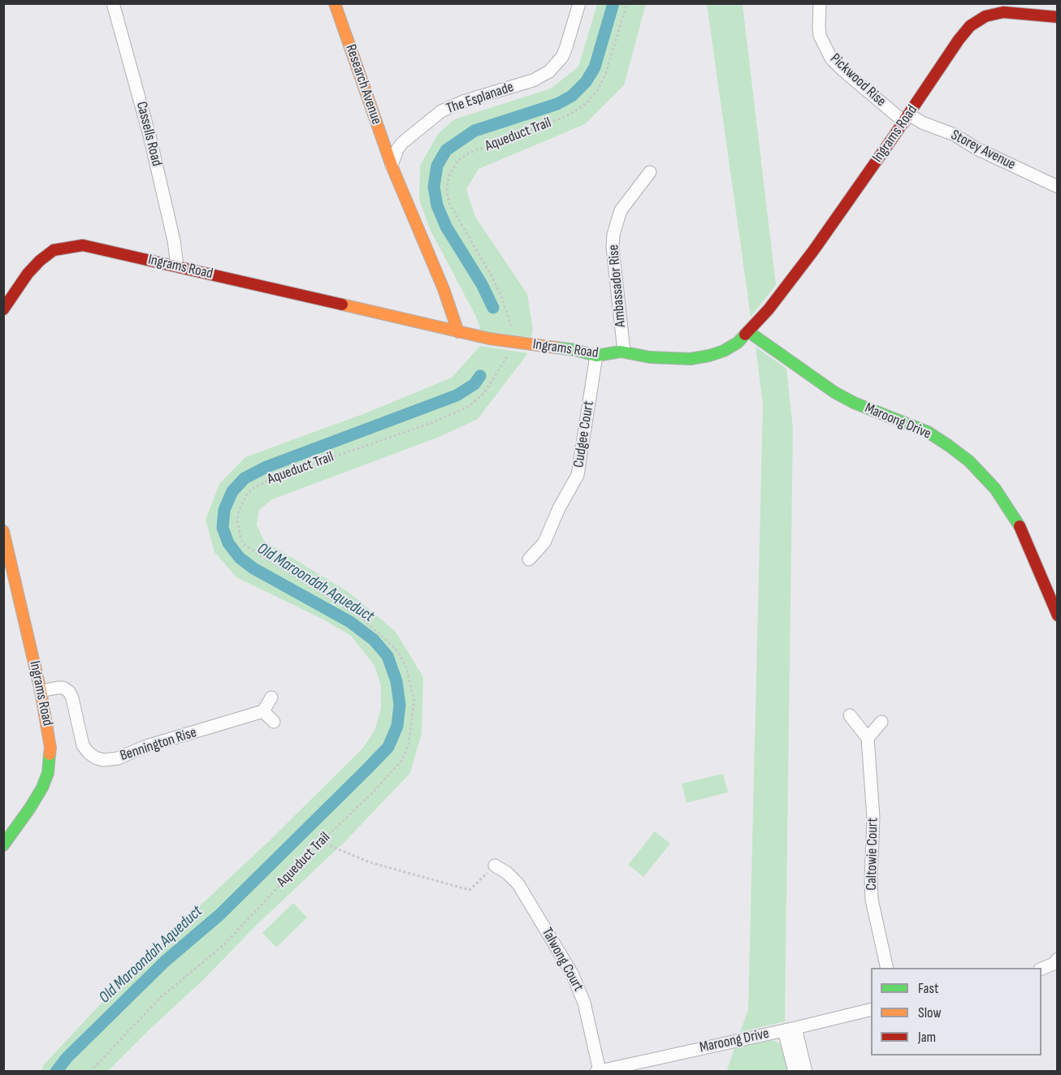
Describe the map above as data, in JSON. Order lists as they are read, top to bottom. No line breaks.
{"streets":{"street":["Pickwood Rise","Research Avenue","The Esplanade","Cassells Road","Ingrams Road","Storey Avenue","Ambassador Rise","Maroong Drive","Cudgee Court","Bennington Rise","Caltowie Court","Talwong Court"],"path":["Aqueduct Trail"]},"crossings":[["Pickwood Rise","Ingrams Road"],["Pickwood Rise","Storey Avenue"],["Research Avenue","The Esplanade"],["Cassells Road","Ingrams Road"],["Ingrams Road","Aqueduct Trail"],["Ingrams Road","Storey Avenue"],["Ingrams Road","Ambassador Rise"],["Ingrams Road","Maroong Drive"],["Ingrams Road","Cudgee Court"],["Ingrams Road","Bennington Rise"],["Maroong Drive","Talwong Court"]],"water":["Old Maroondah Aqueduct"],"legend":["Fast","Slow","Jam"]}
